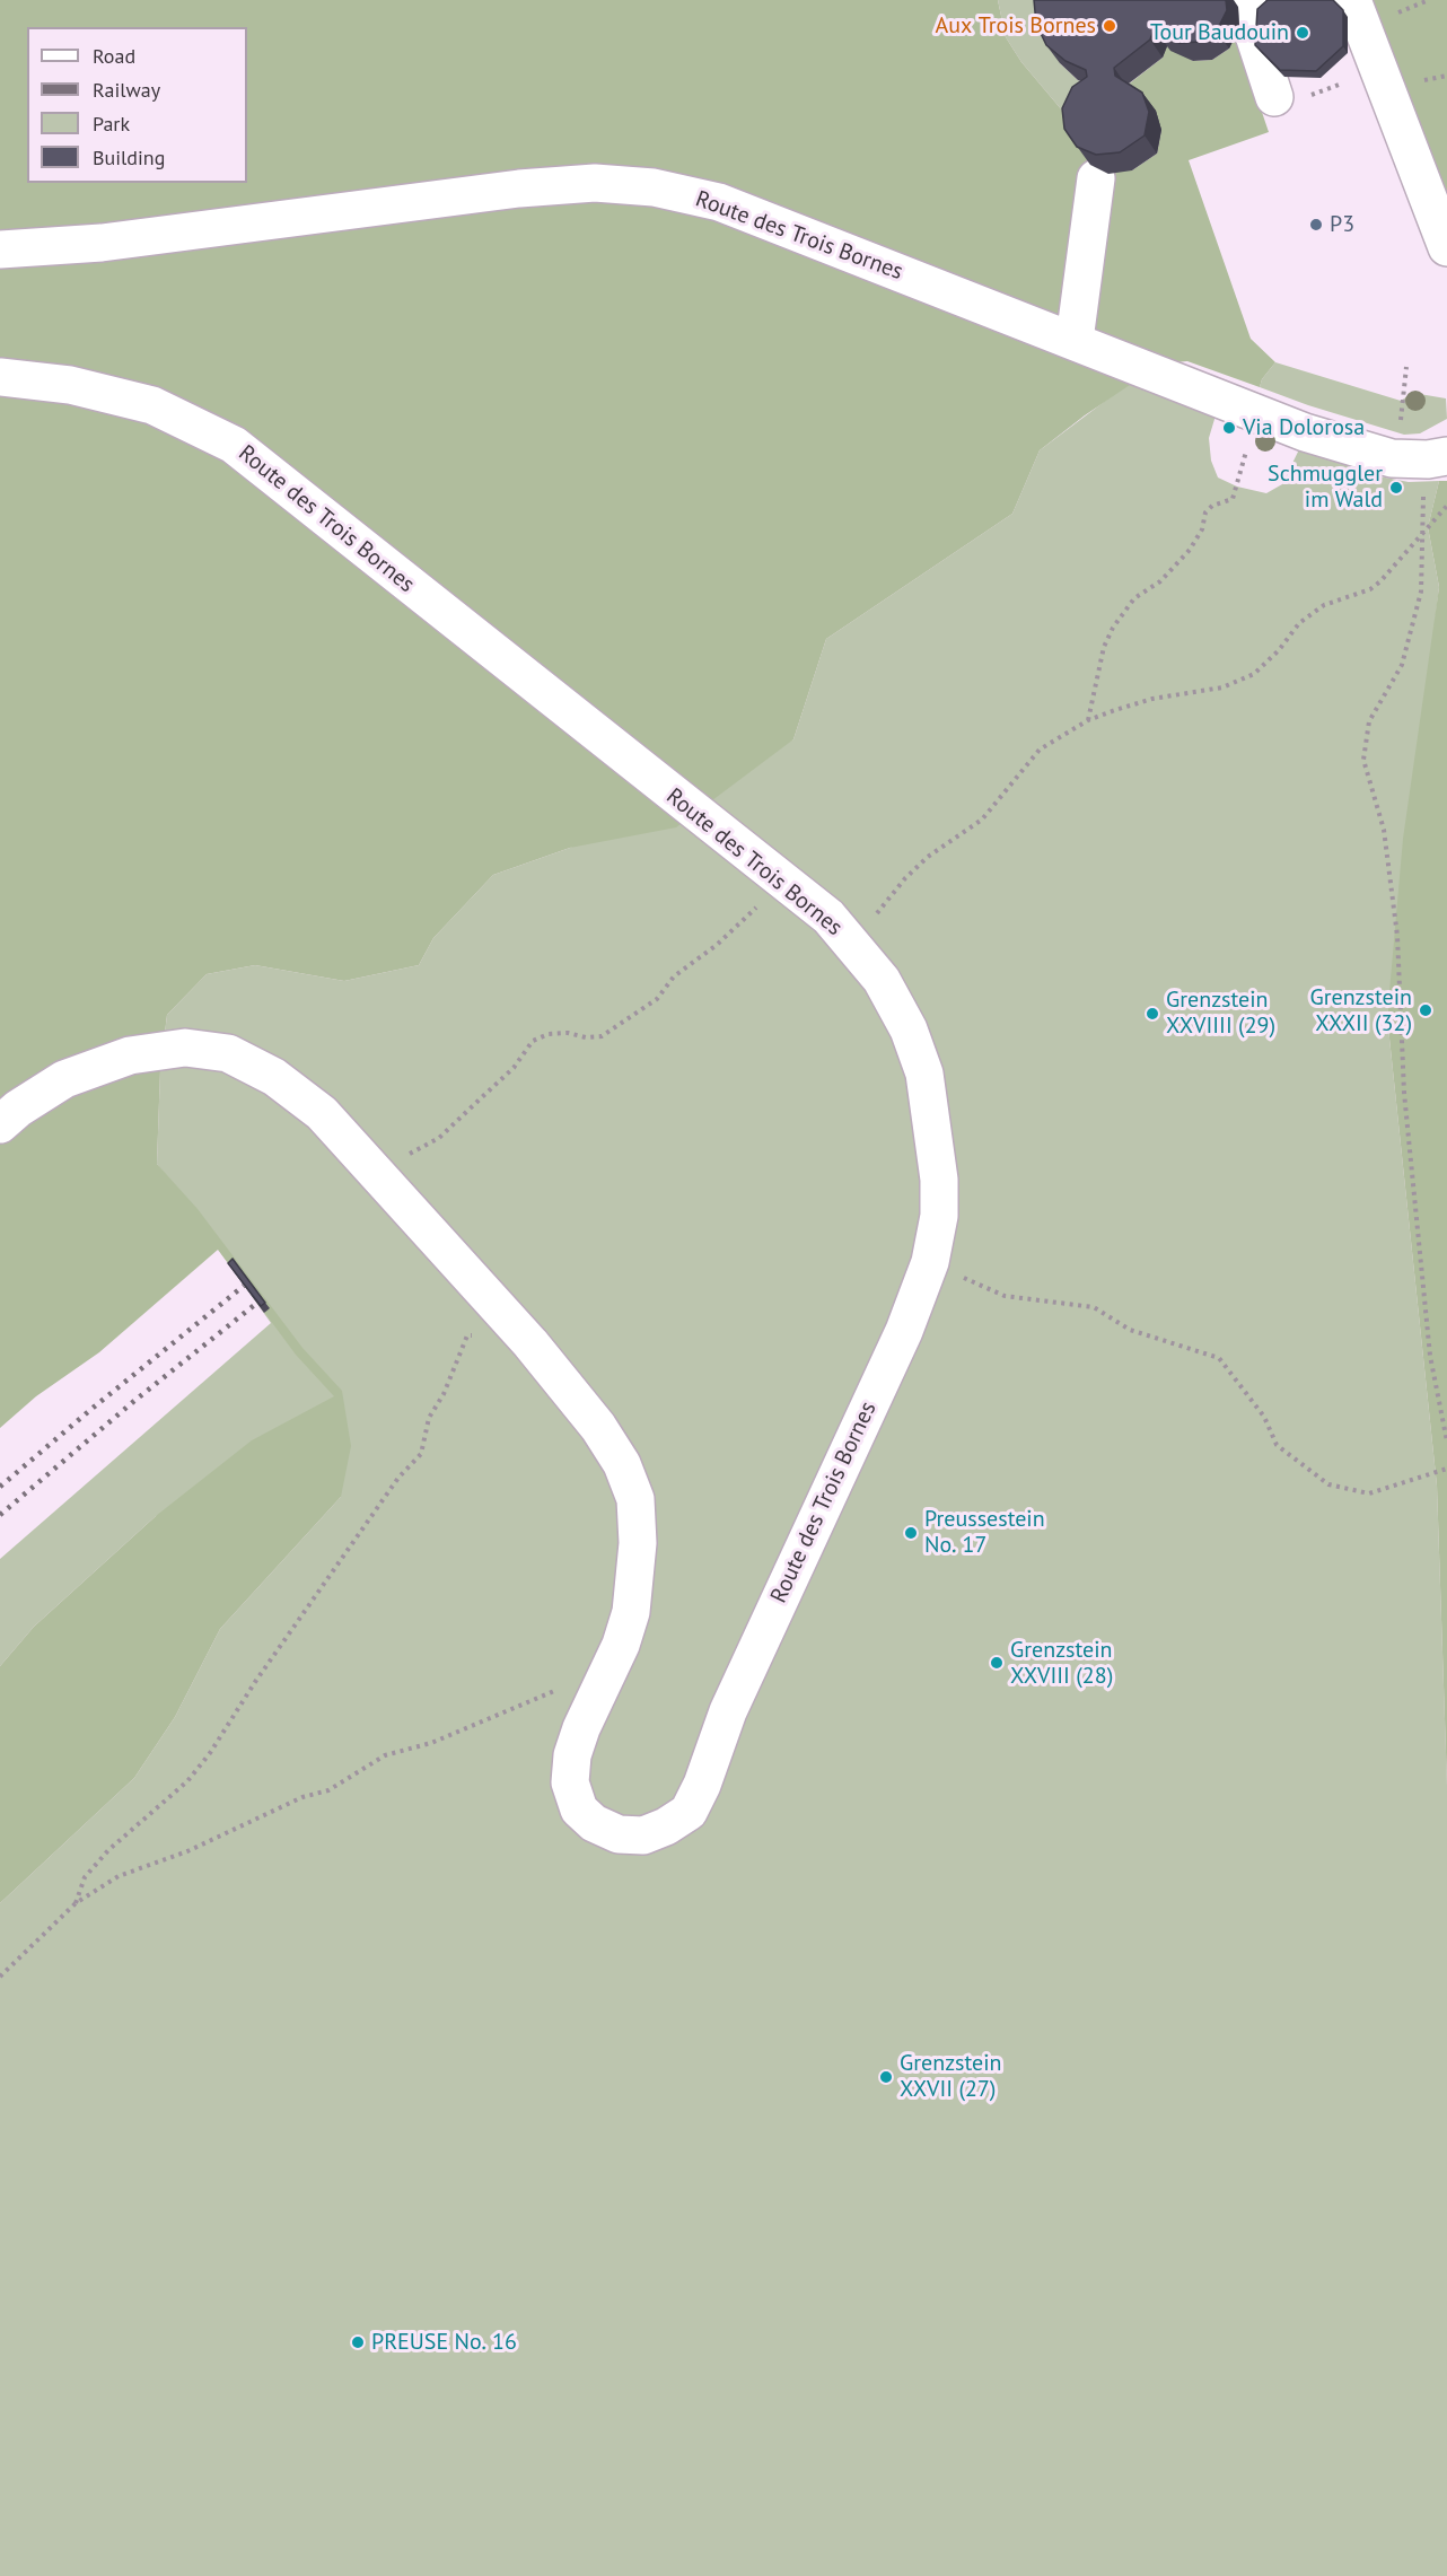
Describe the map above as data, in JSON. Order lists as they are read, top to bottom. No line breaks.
{"streets":{"street":["Route des Trois Bornes"]},"places":["Aux Trois Bornes","Tour Baudouin","P3","Via Dolorosa","Schmuggler im Wald","Grenzstein XXXII (32)","Grenzstein XXVIIII (29)","Preussestein No. 17","Grenzstein XXVIII (28)","Grenzstein XXVII (27)","PREUSE No. 16"],"legend":["Road","Railway","Park","Building"]}
